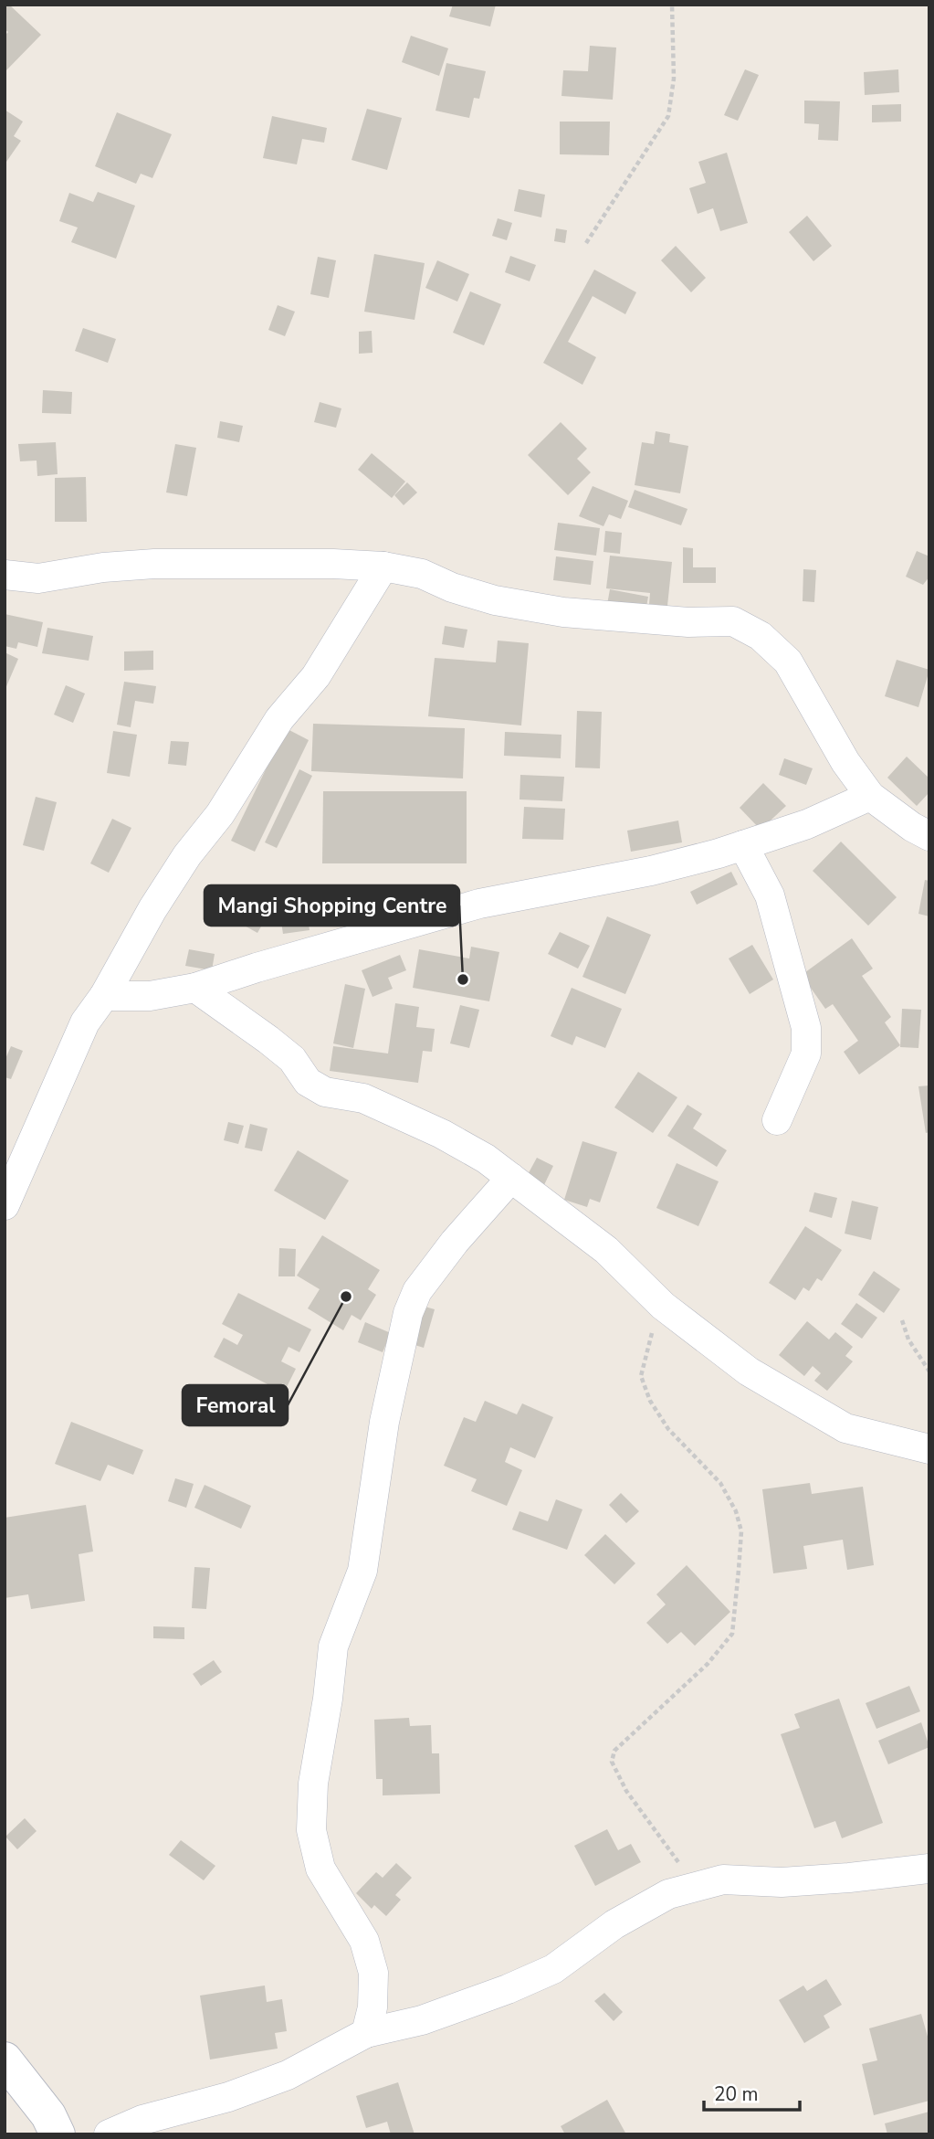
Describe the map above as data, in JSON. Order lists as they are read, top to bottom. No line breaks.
{"places":["Mangi Shopping Centre","Femoral"],"scale_bar":"20 m"}
